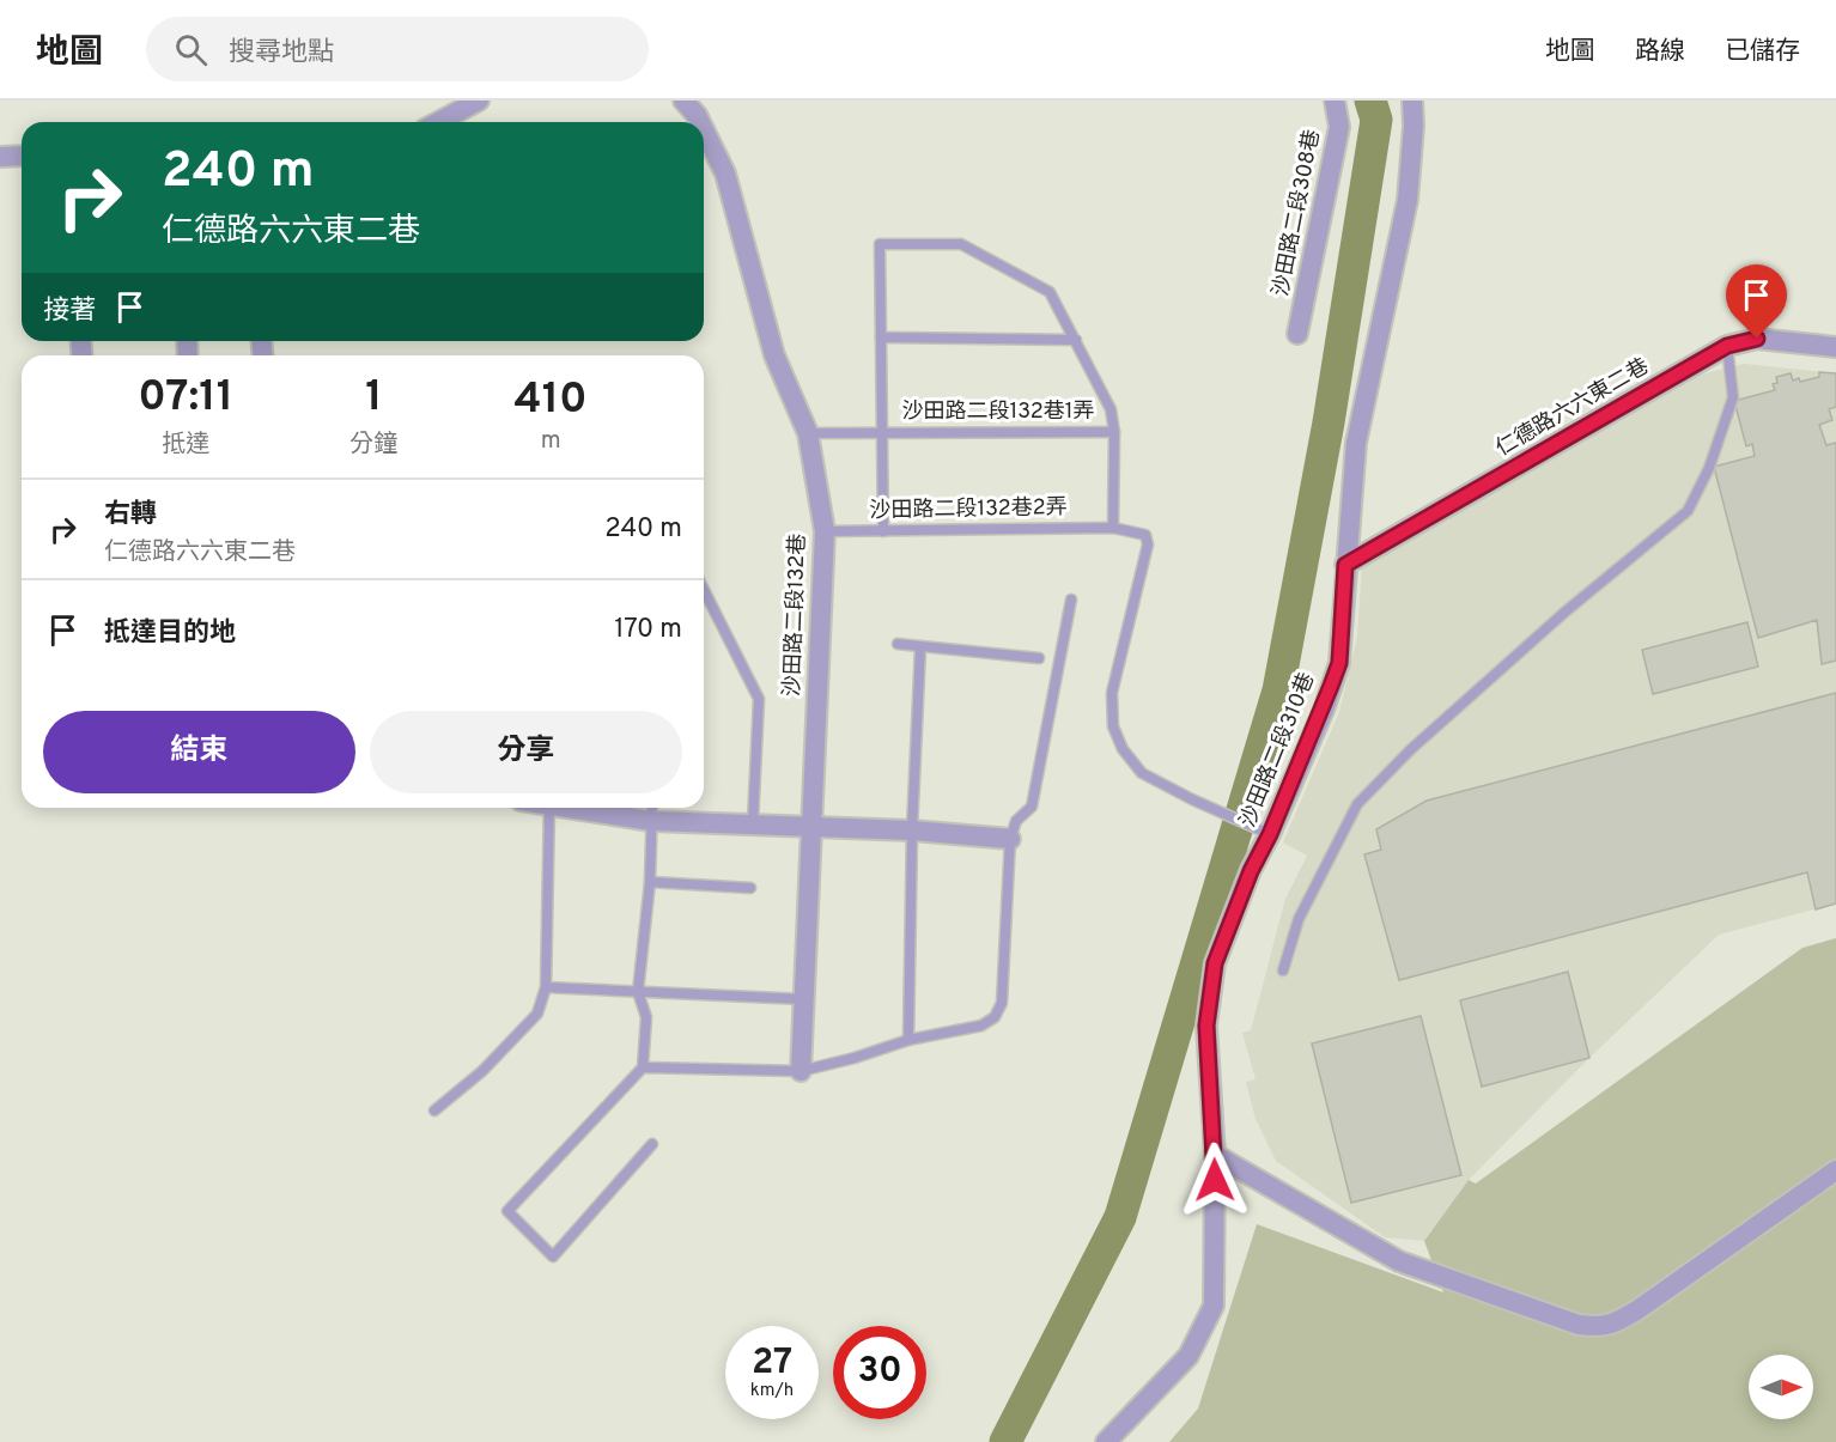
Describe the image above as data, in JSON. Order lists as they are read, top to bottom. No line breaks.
{"streets":{"street":["沙田路二段308巷","仁德路六六東二巷","沙田路二段132巷","沙田路二段310巷"],"lane":["沙田路二段132巷1弄","沙田路二段132巷2弄"]},"crossings":[["仁德路六六東二巷","沙田路二段310巷"],["沙田路二段132巷1弄","沙田路二段132巷2弄"],["沙田路二段132巷1弄","沙田路二段132巷"],["沙田路二段132巷2弄","沙田路二段132巷"],["沙田路二段132巷2弄","沙田路二段310巷"]],"north":"right","page":{"header":"地圖","search":"搜尋地點","nav":["地圖","路線","已儲存"],"turn":["240 m","仁德路六六東二巷"],"then":"接著","eta":["07:11","抵達","1","分鐘","410","m"],"list":[{"name":"右轉","note":"仁德路六六東二巷","value":"240 m"},{"name":"抵達目的地","value":"170 m"}],"buttons":["結束","分享"],"speed":"27 km/h","limit":"30"}}
